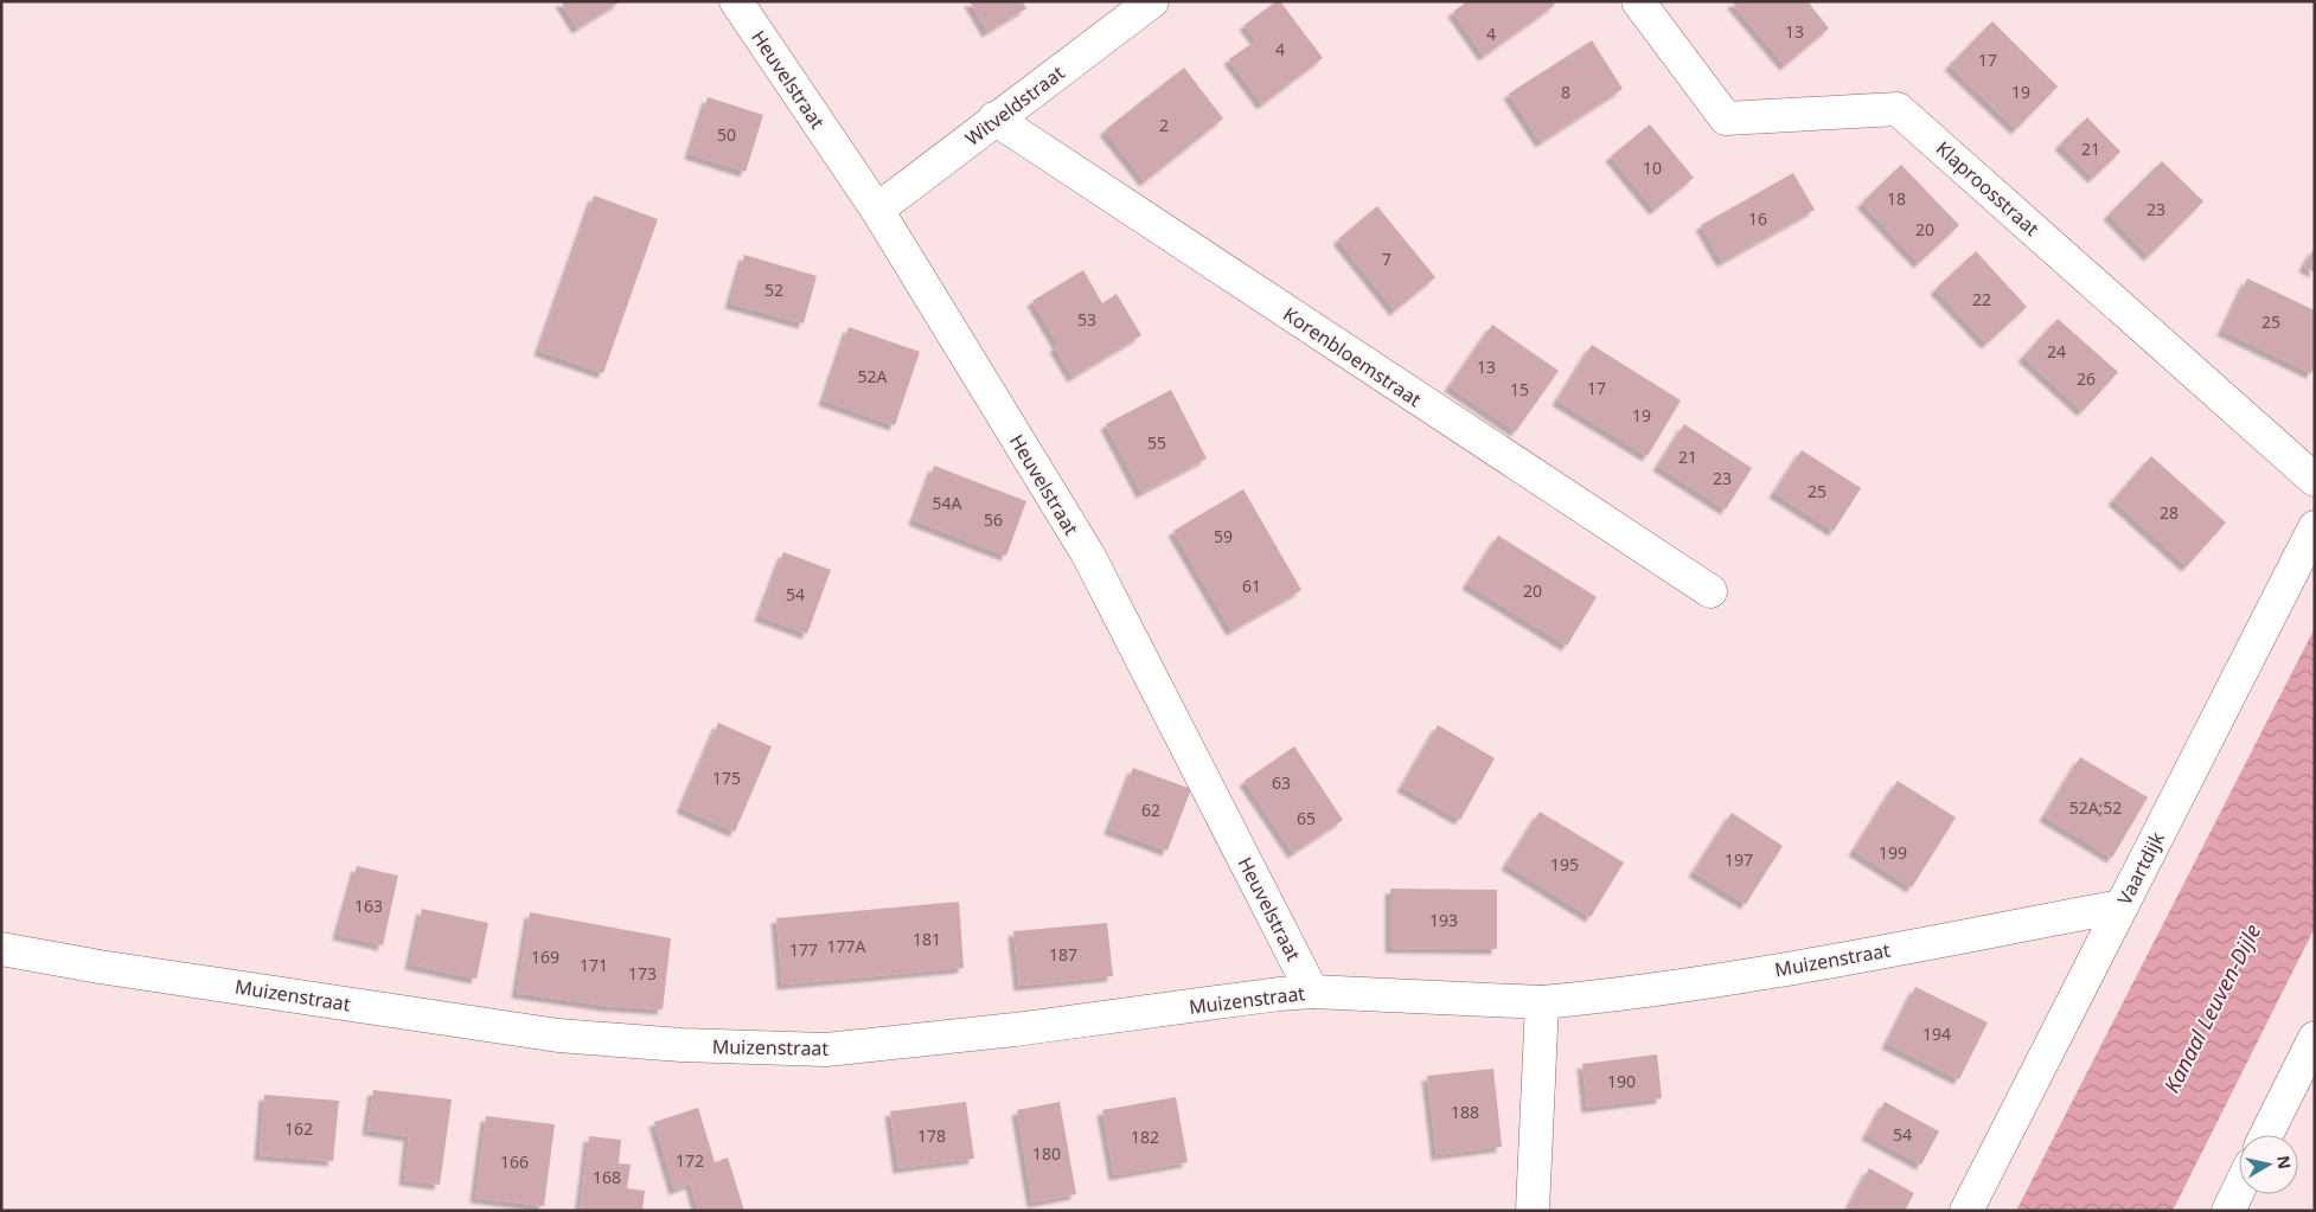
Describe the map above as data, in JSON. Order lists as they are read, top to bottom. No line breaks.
{"streets":{"street":["Heuvelstraat","Witveldstraat","Klaproosstraat","Korenbloemstraat","Vaartdijk","Muizenstraat"]},"crossings":[["Heuvelstraat","Witveldstraat"],["Heuvelstraat","Muizenstraat"],["Witveldstraat","Korenbloemstraat"],["Vaartdijk","Muizenstraat"]],"water":["Kanaal Leuven-Dijle"],"house_numbers":["13","4","4","17","8","19","2","50","21","10","18","23","16","20","7","52","22","53","25","24","13","52A","26","17","15","19","55","21","23","25","54A","28","56","59","61","20","54","175","63","52A;52","62","65","199","197","195","163","193","181","177A","177","187","169","171","173","194","190","188","162","54","178","182","180","172","166","168"],"north":"right"}
